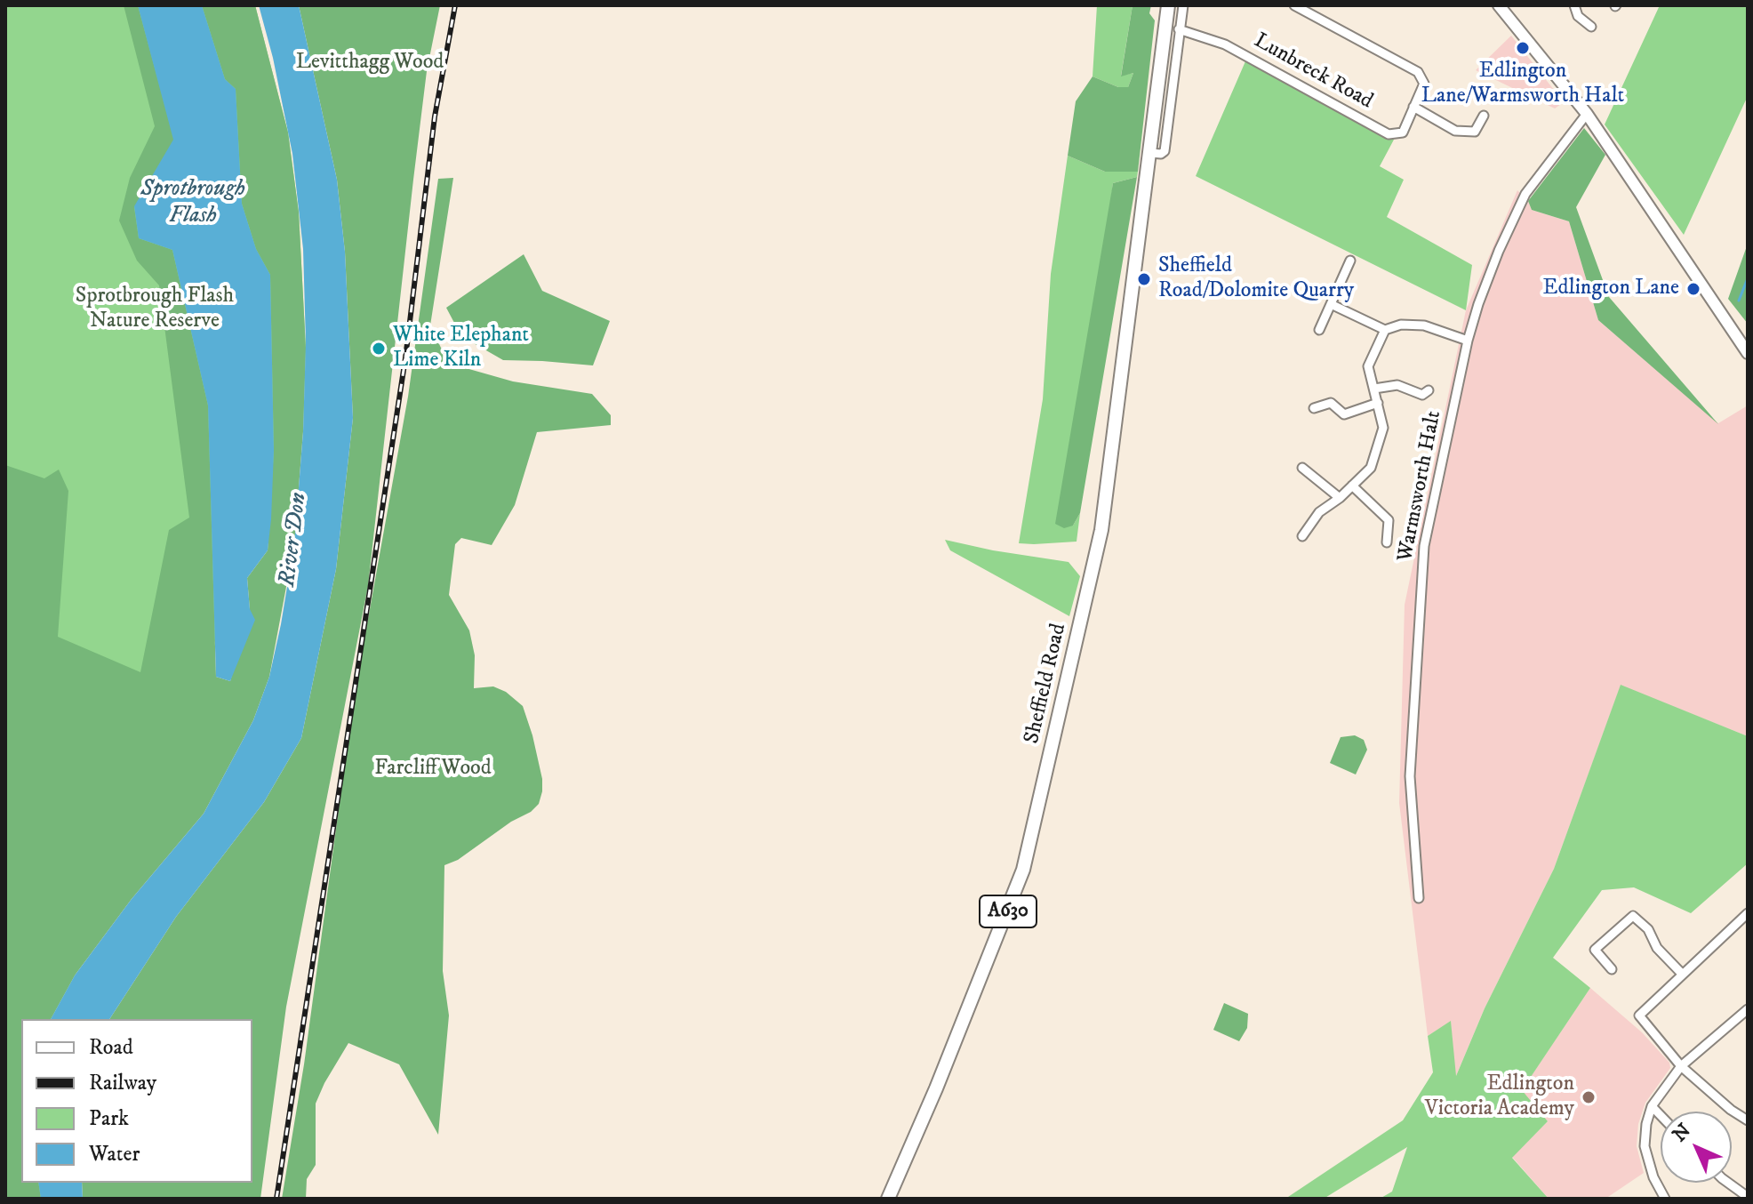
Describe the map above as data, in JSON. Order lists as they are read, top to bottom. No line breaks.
{"streets":{"main road":["Sheffield Road","A630"],"street":["Lunbreck Road","Warmsworth Halt"]},"crossings":[["Lunbreck Road","Sheffield Road"]],"water":["Sprotbrough Flash","River Don"],"parks":["Levitthagg Wood","Sprotbrough Flash Nature Reserve","Farcliff Wood"],"places":["Edlington Lane/Warmsworth Halt","Sheffield Road/Dolomite Quarry","Edlington Lane","White Elephant Lime Kiln","Edlington Victoria Academy"],"legend":["Road","Railway","Park","Water"],"north":"top left"}
